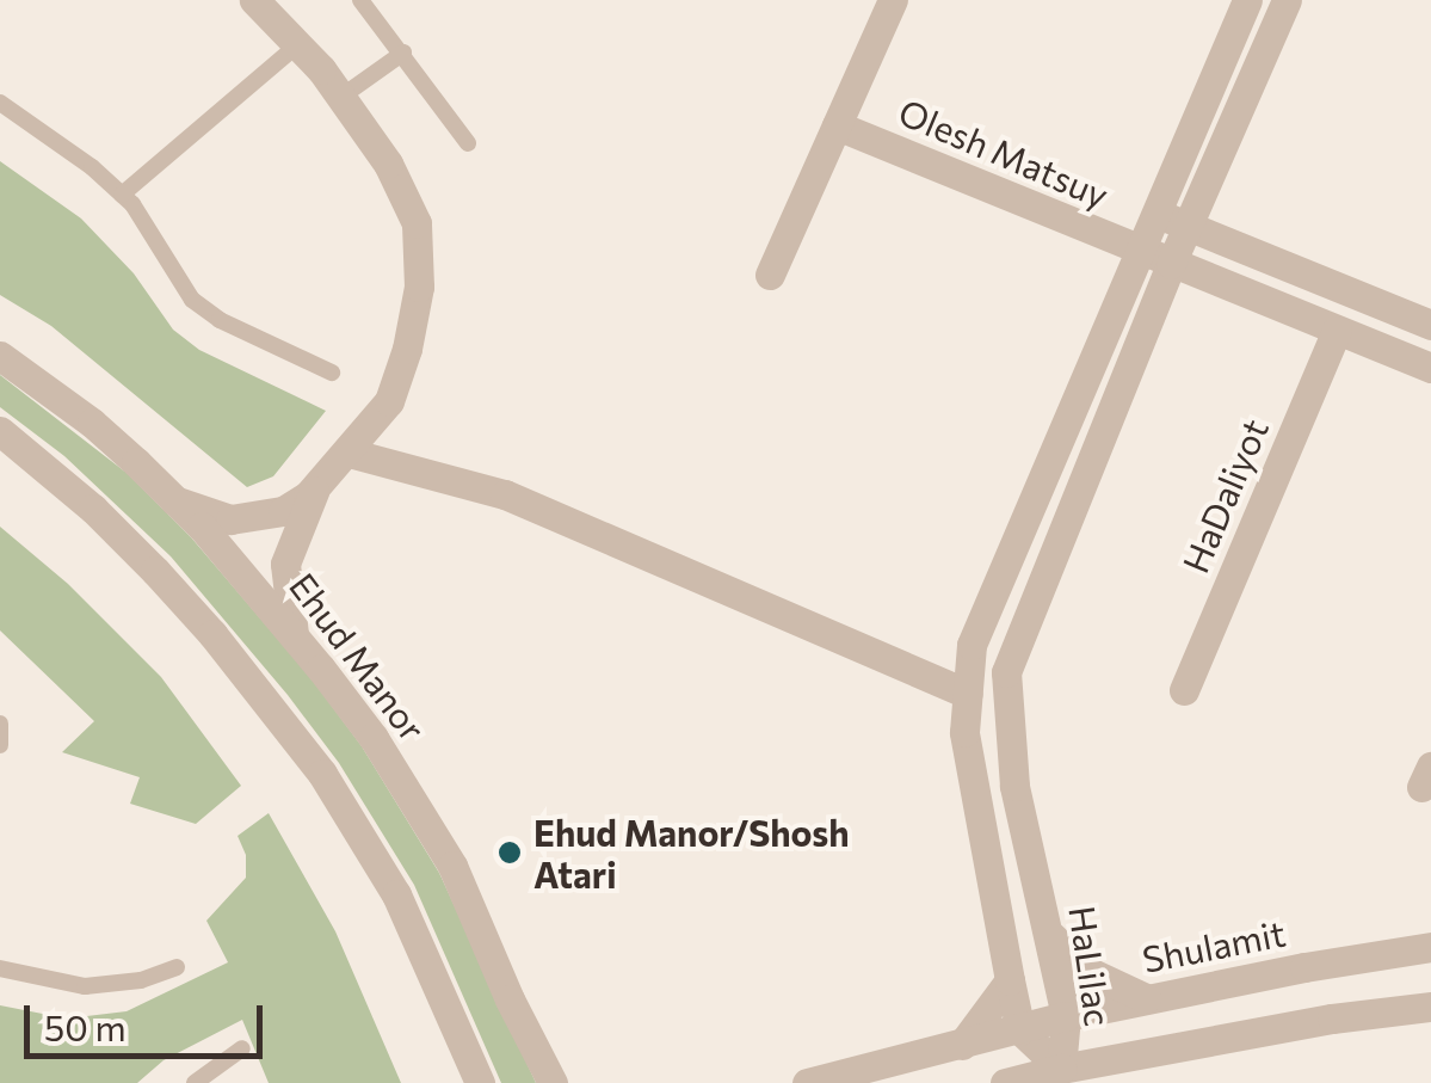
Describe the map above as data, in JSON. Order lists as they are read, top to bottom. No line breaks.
{"streets":{"street":["Olesh Matsuy","HaDaliyot","Ehud Manor","Shulamit","HaLilac"]},"crossings":[["Shulamit","HaLilac"]],"places":["Ehud Manor/Shosh Atari"],"scale_bar":"50 m"}
